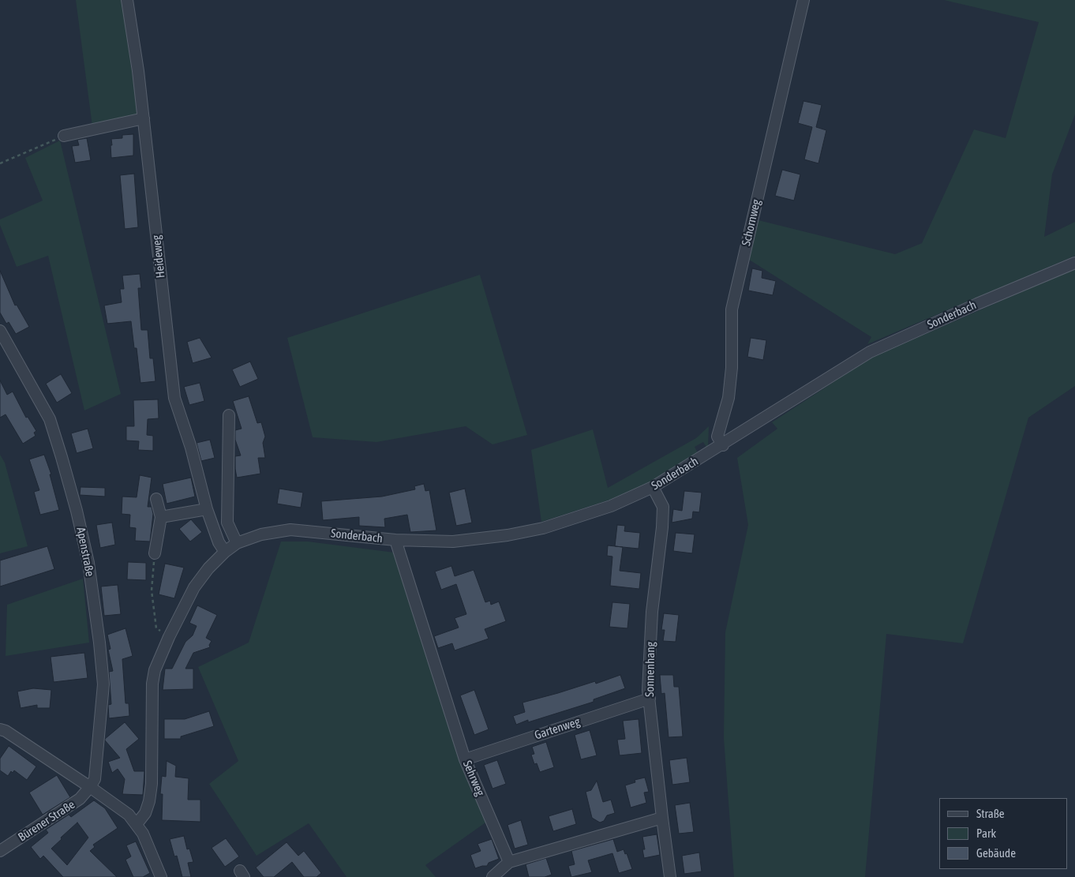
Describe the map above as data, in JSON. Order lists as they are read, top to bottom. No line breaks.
{"streets":{"street":["Schornweg","Heideweg","Sonderbach","Apenstraße","Sonnenhang","Gartenweg","Sehrweg","Bürener Straße"]},"crossings":[["Schornweg","Sonderbach"],["Heideweg","Sonderbach"],["Sonderbach","Sonnenhang"],["Sonderbach","Sehrweg"],["Apenstraße","Bürener Straße"],["Sonnenhang","Gartenweg"],["Gartenweg","Sehrweg"]],"legend":["Straße","Park","Gebäude"]}
